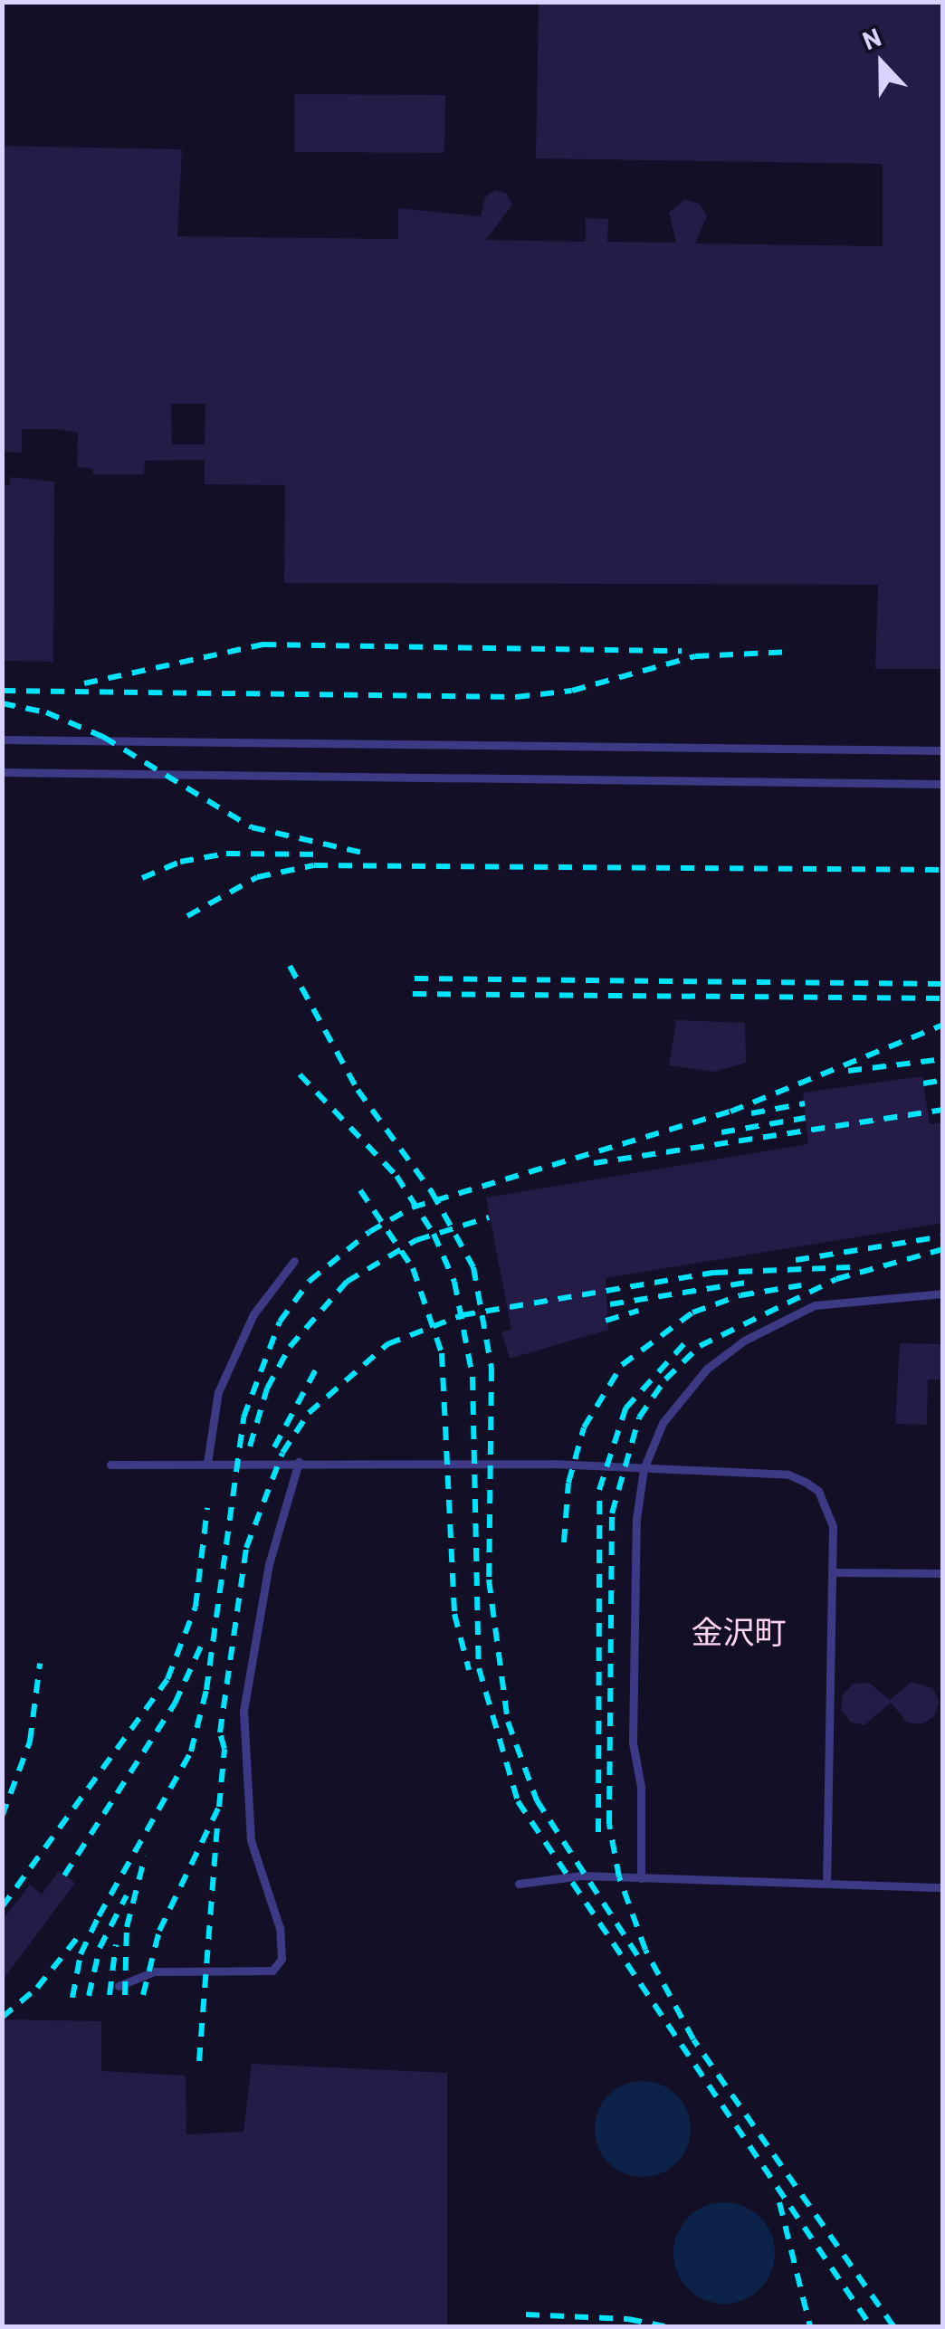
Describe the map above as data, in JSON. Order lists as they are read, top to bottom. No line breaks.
{"districts":["金沢町"],"north":"top"}
